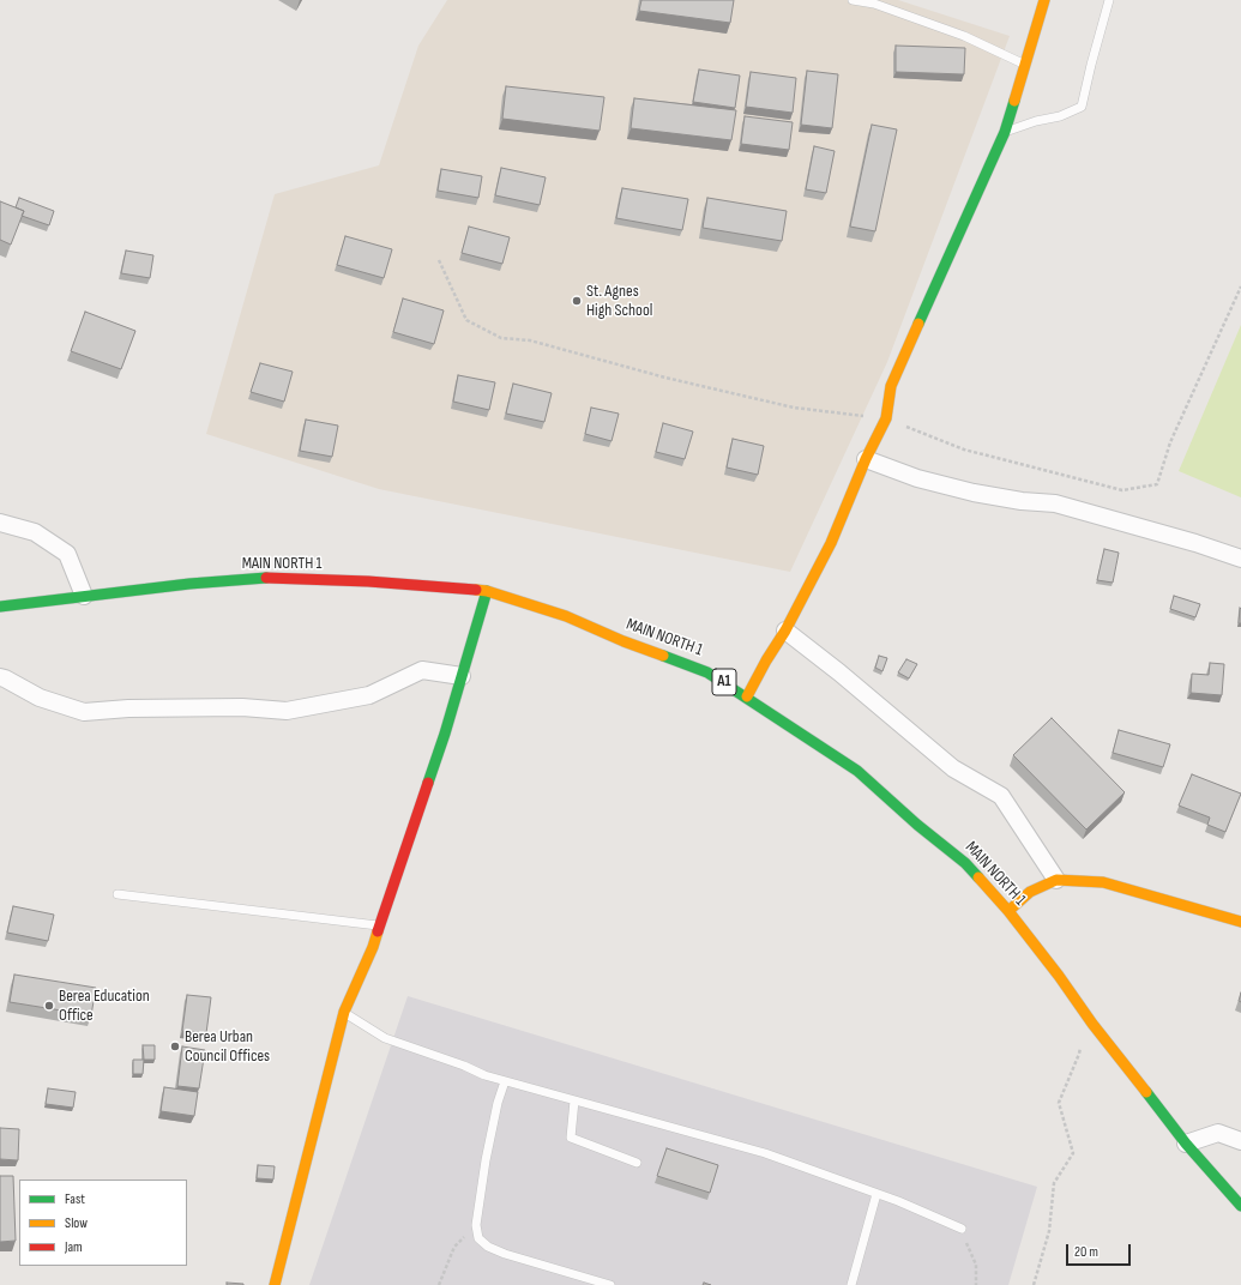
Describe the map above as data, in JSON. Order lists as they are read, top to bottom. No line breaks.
{"streets":{"street":["MAIN NORTH 1","A1"]},"places":["St. Agnes High School","Berea Education Office","Berea Urban Council Offices"],"legend":["Fast","Slow","Jam"],"scale_bar":"20 m"}
